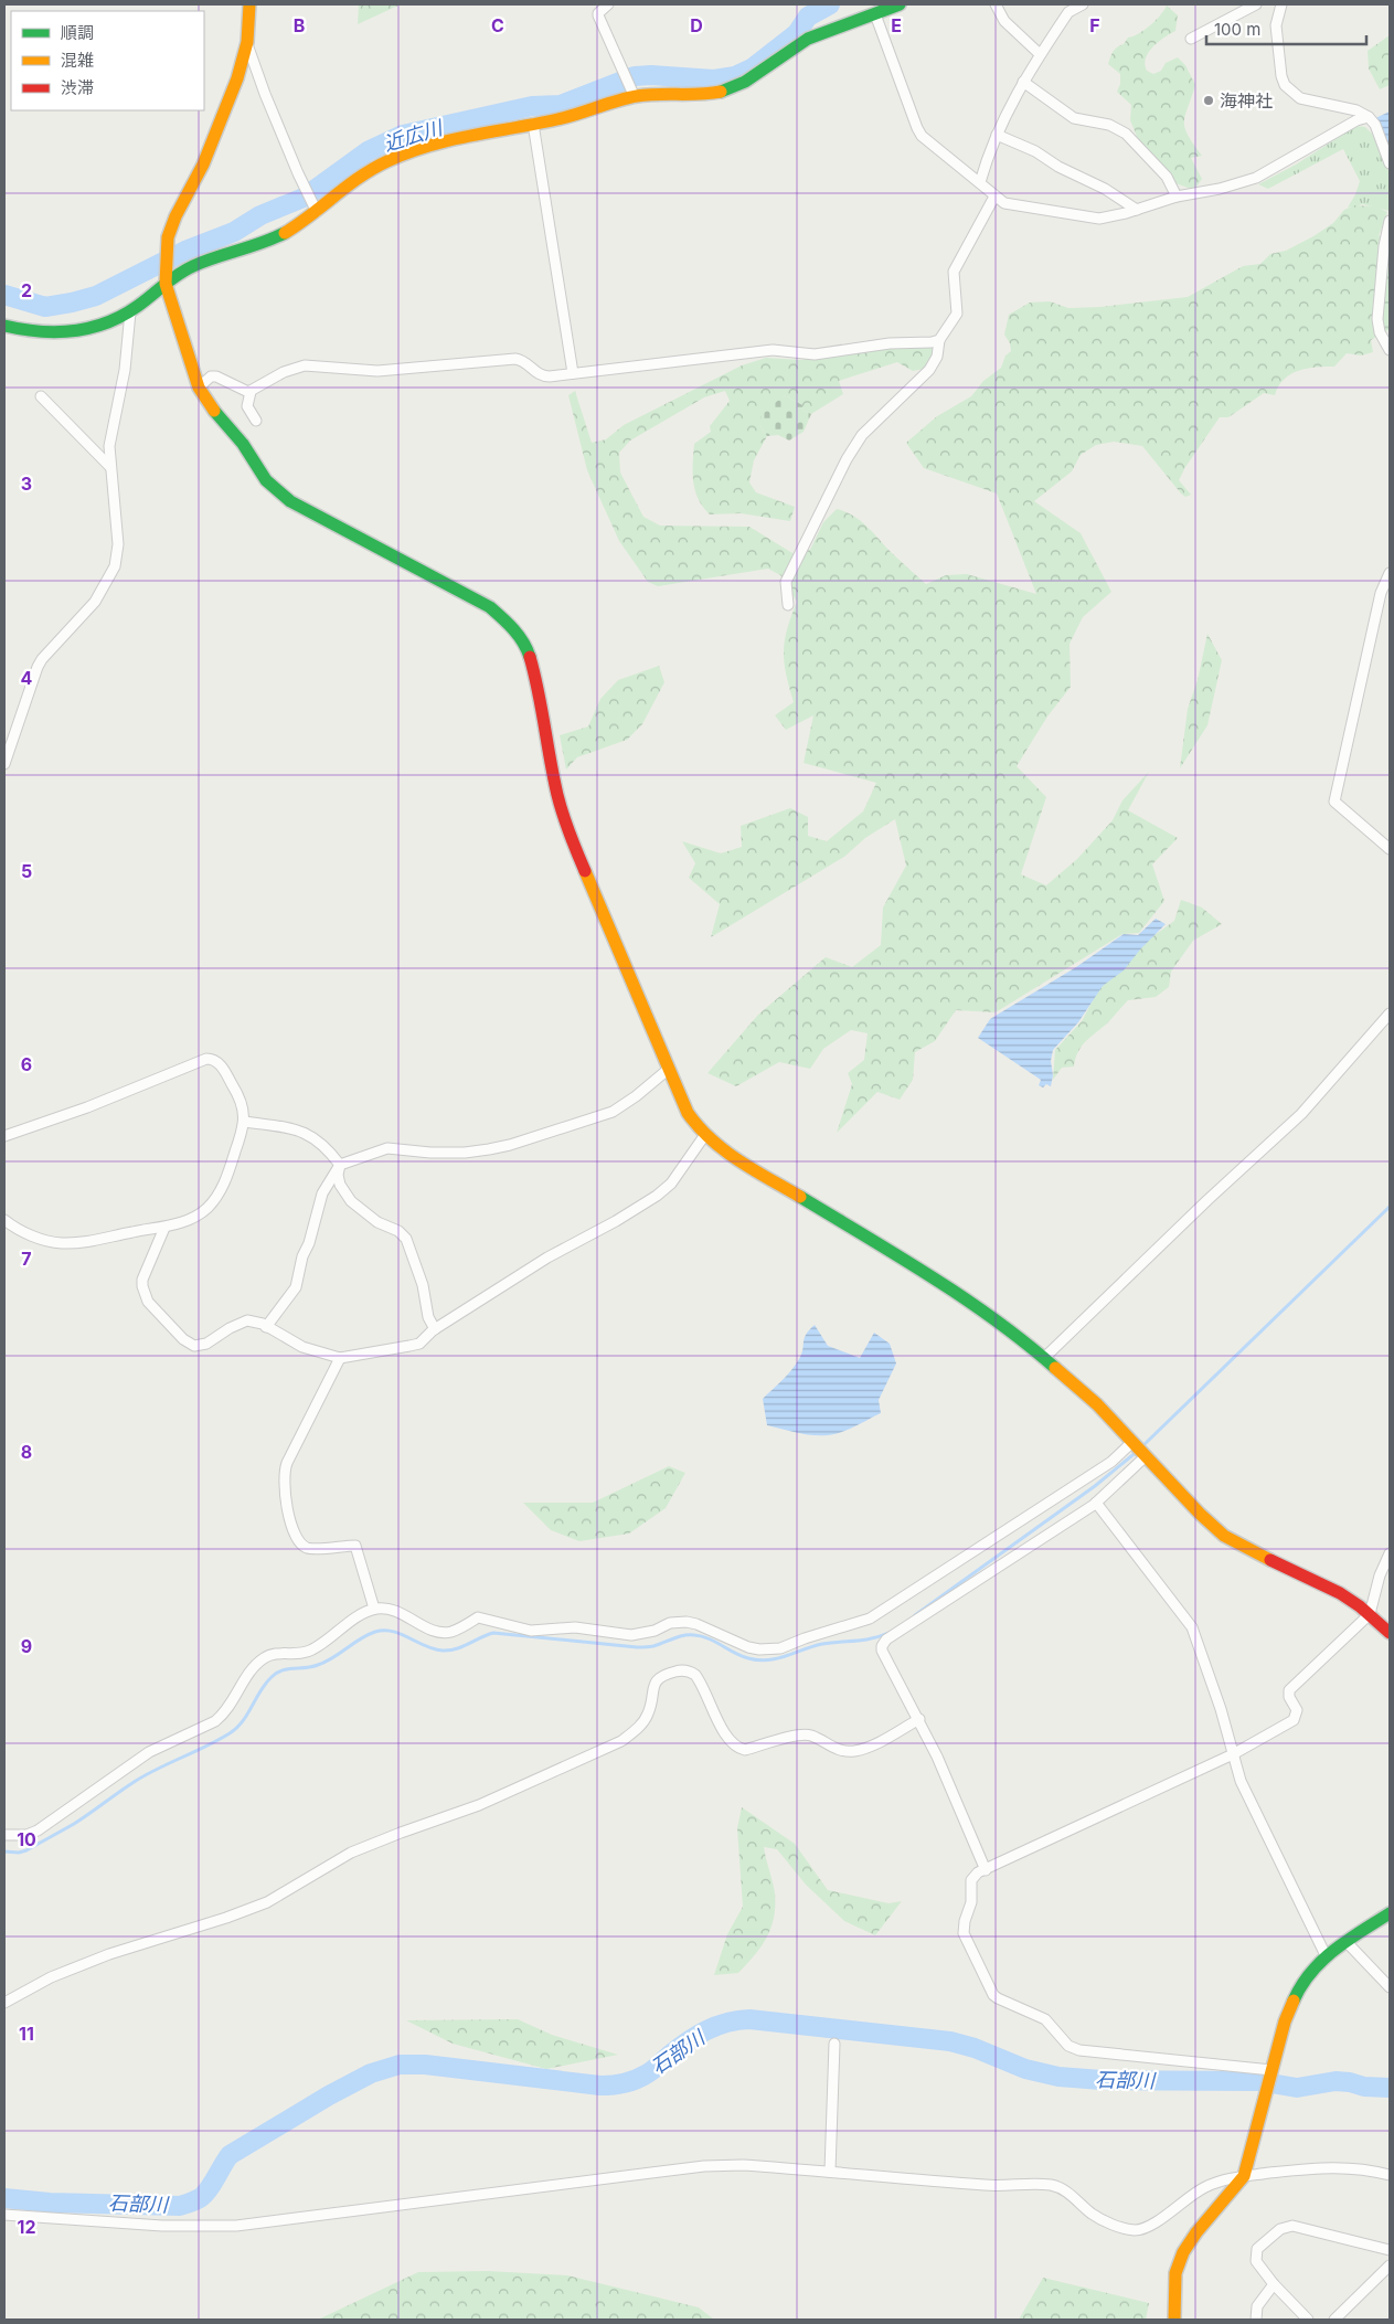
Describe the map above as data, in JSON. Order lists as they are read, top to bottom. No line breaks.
{"water":["近広川","石部川"],"places":["海神社"],"legend":["順調","混雑","渋滞"],"scale_bar":"100 m","grid":{"columns":["B","C","D","E","F"],"rows":["2","3","4","5","6","7","8","9","10","11","12"]}}
